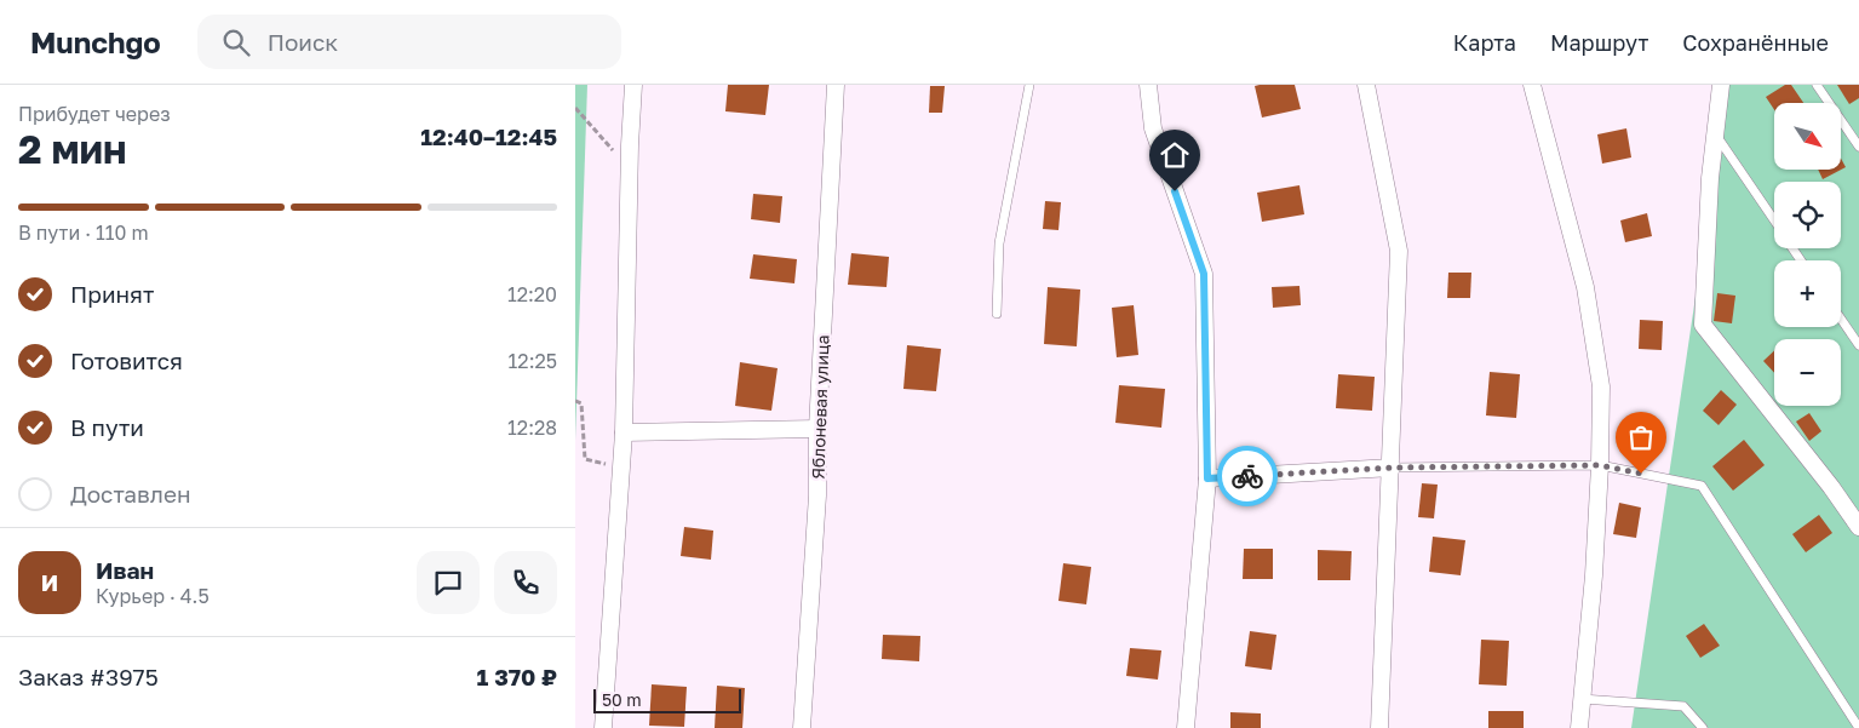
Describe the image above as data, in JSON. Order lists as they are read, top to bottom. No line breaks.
{"streets":{"street":["Яблоневая улица"]},"scale_bar":"50 m","north":"bottom right","page":{"header":"Munchgo","search":"Поиск","nav":["Карта","Маршрут","Сохранённые"],"heading":["2 мин","Прибудет через","12:40–12:45"],"panel":["Иван","Курьер · 4.5","Заказ #3975","1 370 ₽"],"map_buttons":["+","−"],"bar":"В пути · 110 m","list":[["Принят","12:20"],["Готовится","12:25"],["В пути","12:28"],"Доставлен"],"round":"И","scale":"50 m"}}
